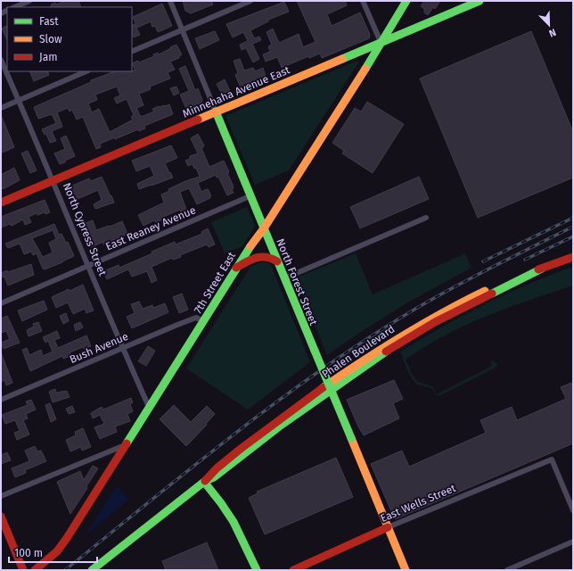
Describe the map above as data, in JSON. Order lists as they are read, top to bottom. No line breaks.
{"streets":{"street":["Minnehaha Avenue East","East Reaney Avenue","North Cypress Street","North Forest Street","7th Street East","Bush Avenue","Phalen Boulevard","East Wells Street"]},"crossings":[["Minnehaha Avenue East","North Cypress Street"],["Minnehaha Avenue East","North Forest Street"],["Minnehaha Avenue East","7th Street East"],["East Reaney Avenue","North Cypress Street"],["East Reaney Avenue","North Forest Street"],["North Cypress Street","7th Street East"],["North Cypress Street","Bush Avenue"],["North Forest Street","7th Street East"],["North Forest Street","East Wells Street"],["7th Street East","Bush Avenue"]],"legend":["Fast","Slow","Jam"],"scale_bar":"100 m","north":"bottom right"}
